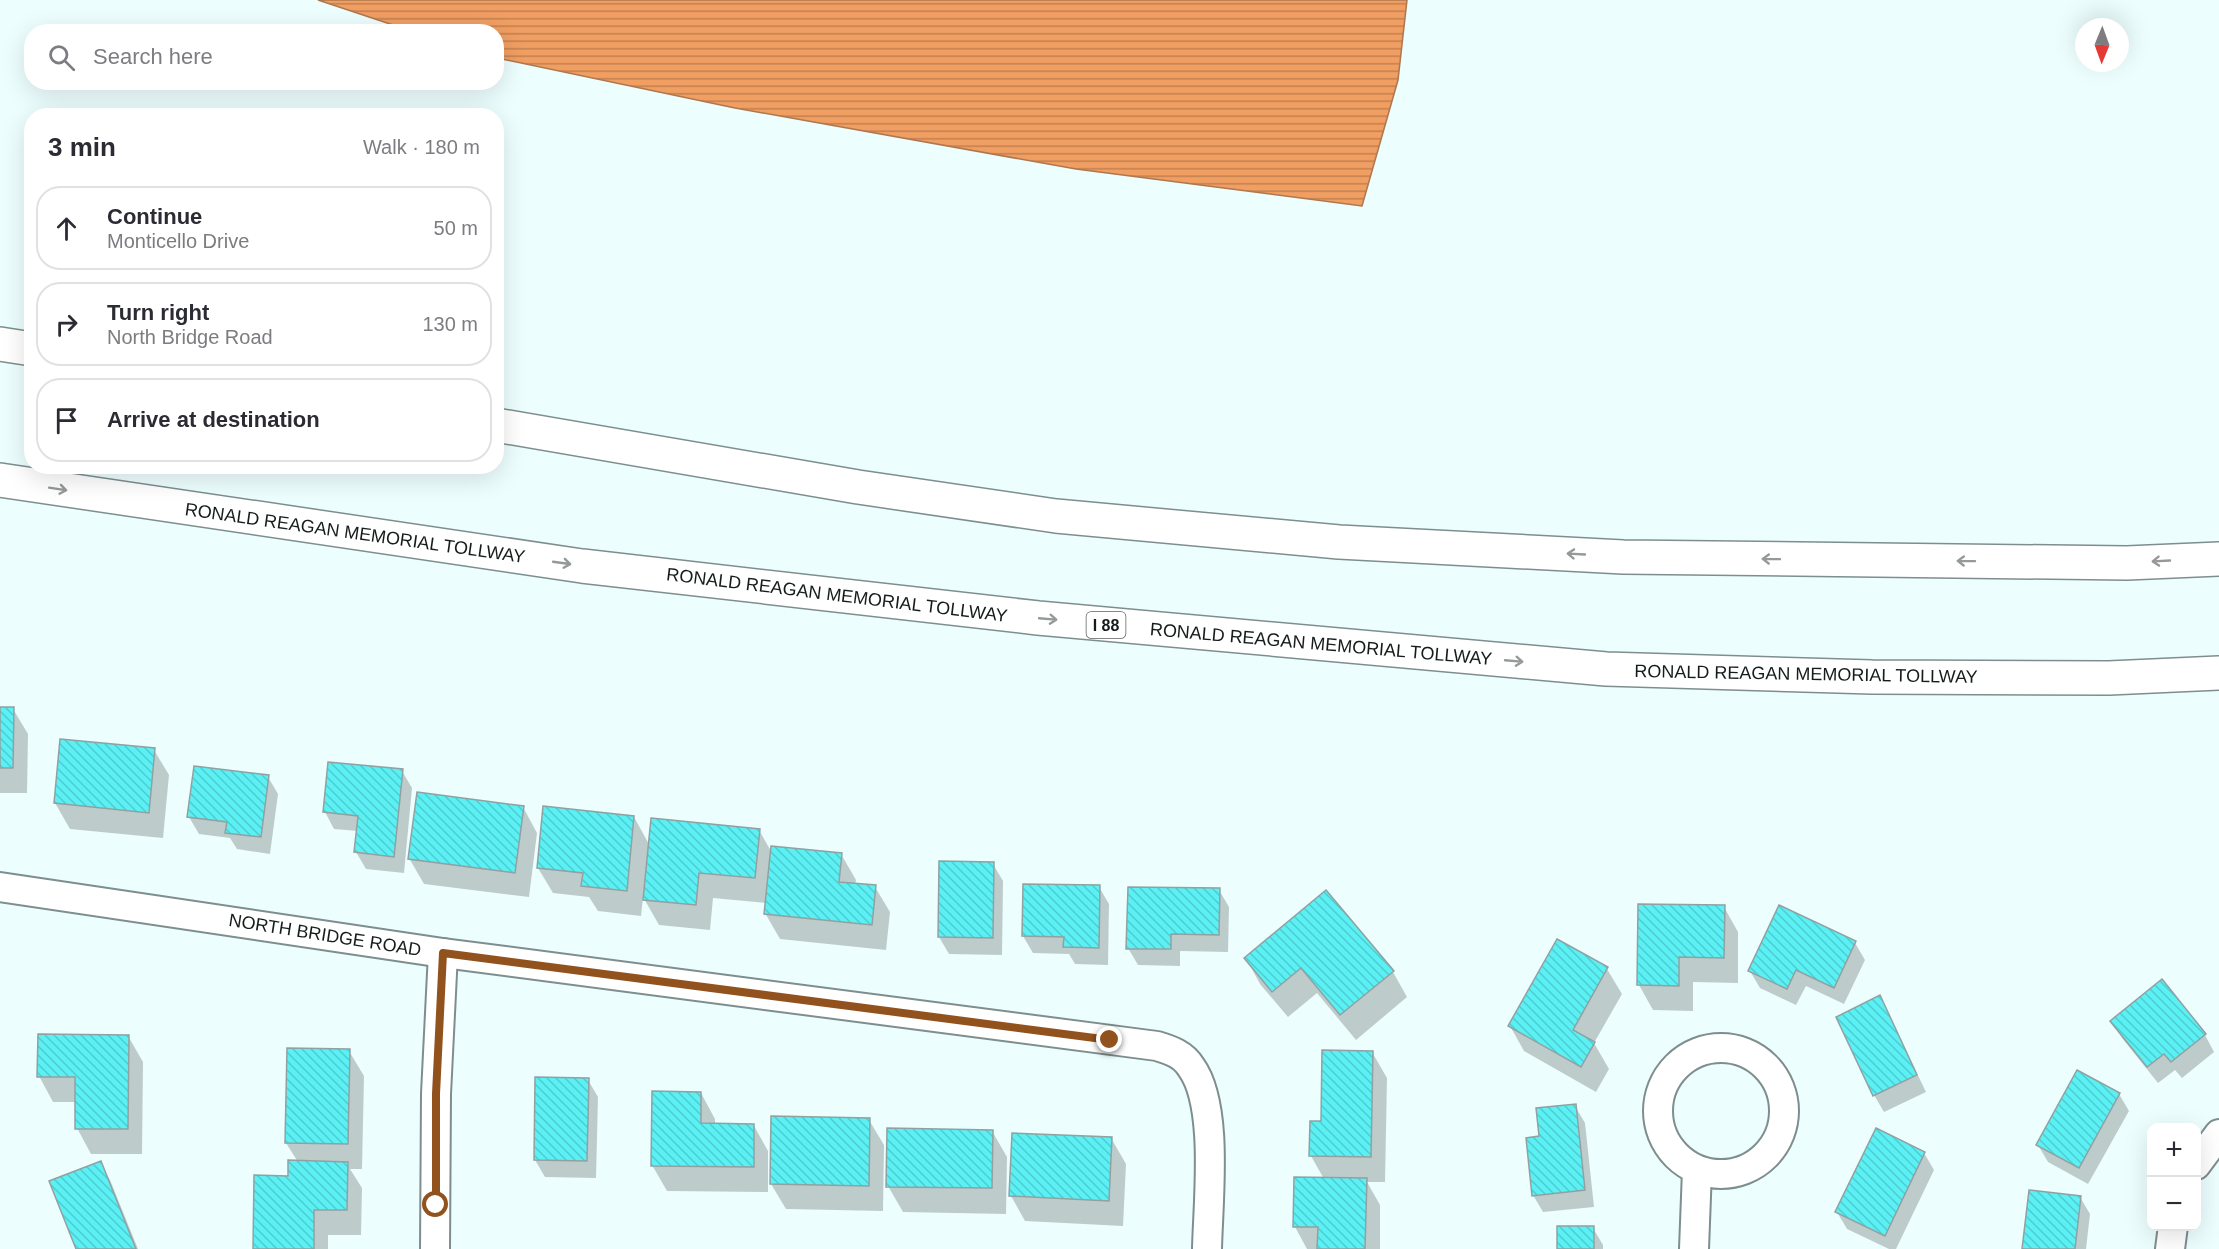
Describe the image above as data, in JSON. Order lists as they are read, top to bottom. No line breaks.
{"streets":{"highway":["RONALD REAGAN MEMORIAL TOLLWAY","I 88"],"street":["NORTH BRIDGE ROAD"]},"north":"bottom","page":{"search":"Search here","heading":["3 min","Walk · 180 m"],"list":[["Continue","Monticello Drive","50 m"],["Turn right","North Bridge Road","130 m"],"Arrive at destination"],"map_buttons":["+","−"]}}
